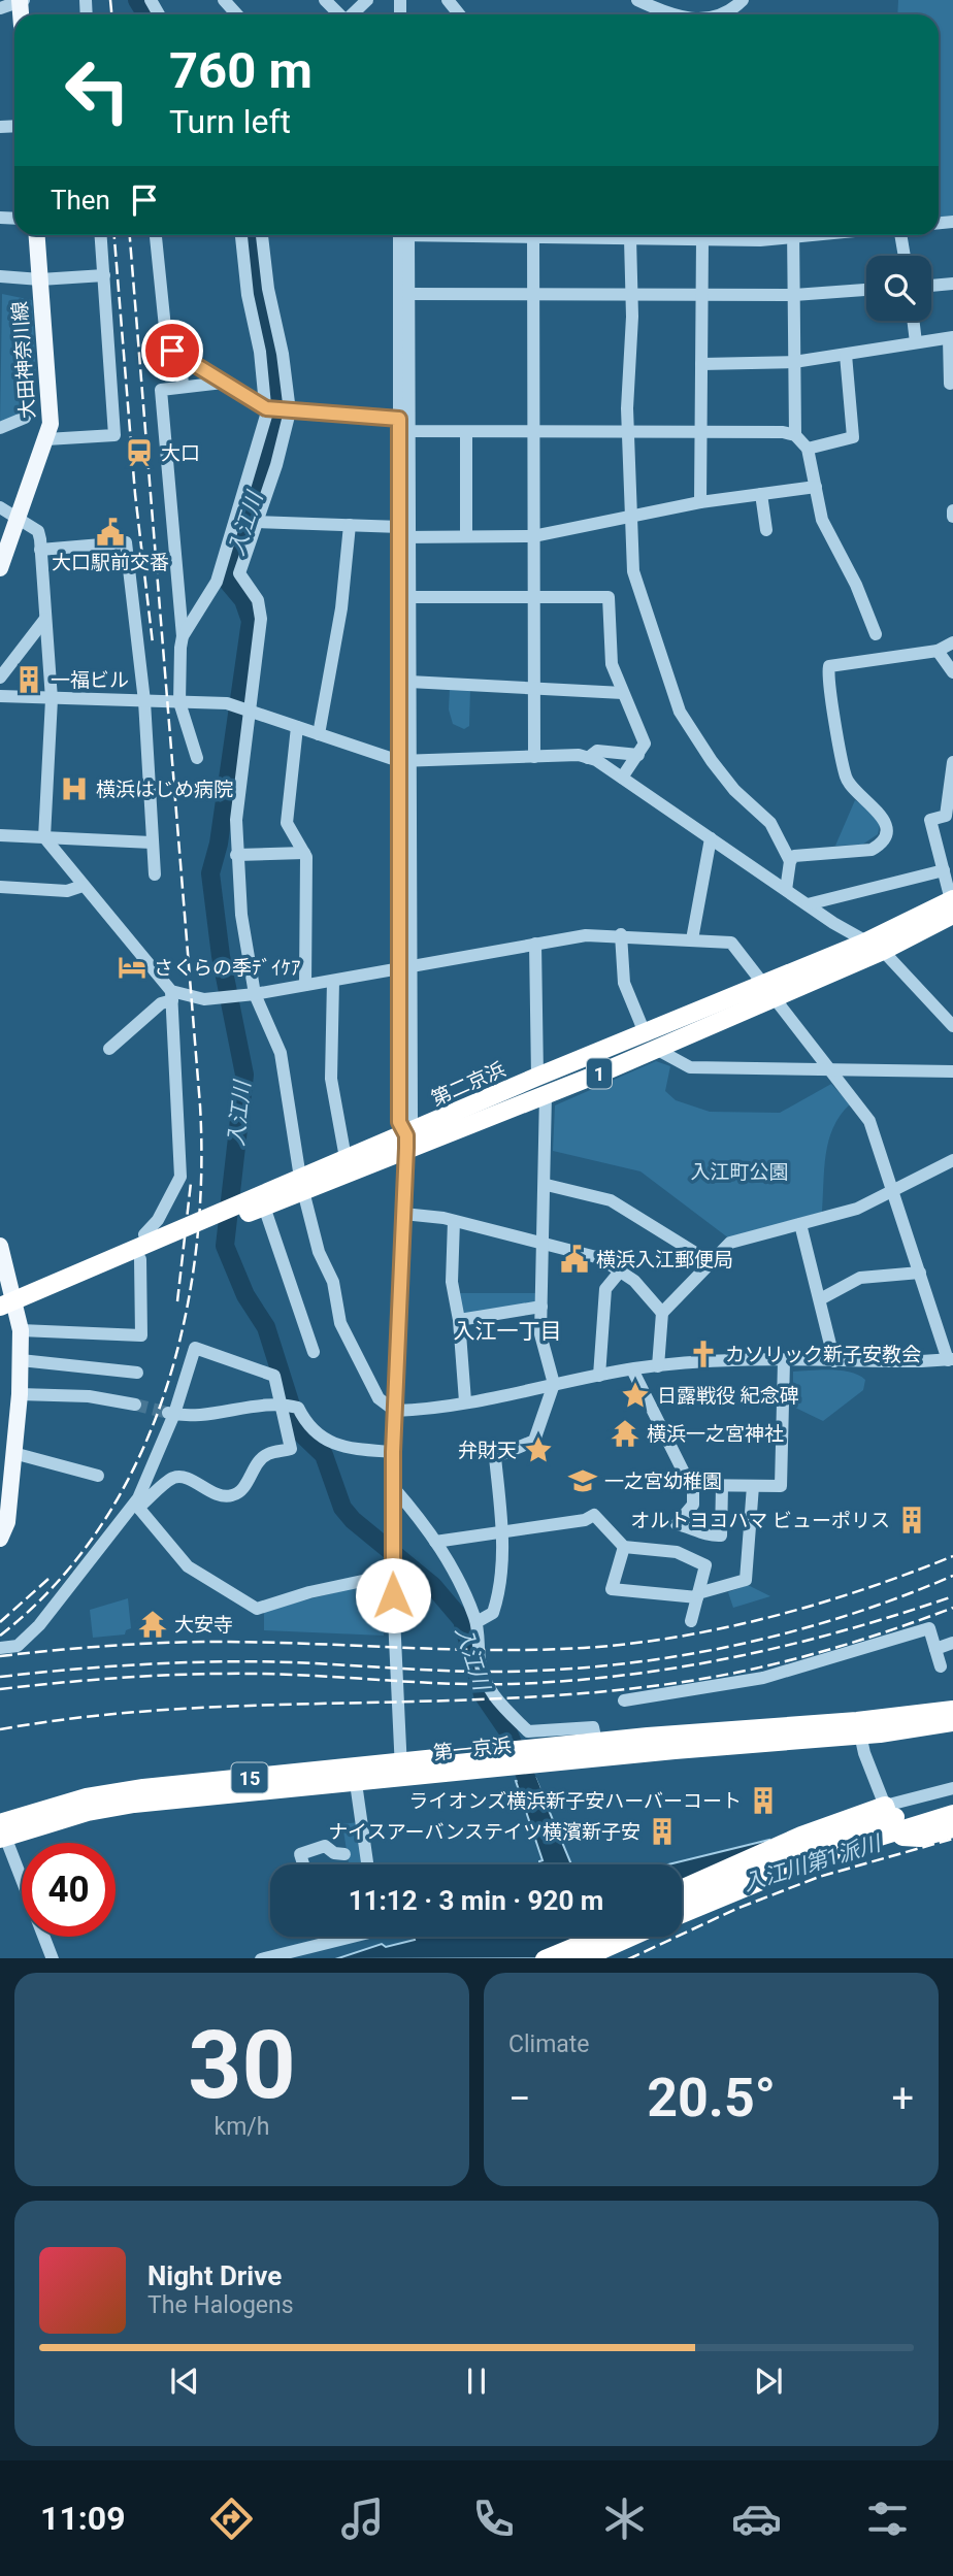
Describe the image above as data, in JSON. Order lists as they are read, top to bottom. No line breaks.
{"streets":{"highway":["1","第二京浜","第一京浜","15"],"main road":["大田神奈川線"]},"districts":["入江一丁目"],"water":["入江川","入江川第1派川"],"parks":["入江町公園"],"places":{"station":["大口"],"public building":["大口駅前交番","横浜入江郵便局"],"building":["一福ビル","オルトヨコハマ ビューポリス","ライオンズ横浜新子安ハーバーコート","ナイスアーバンステイツ横濱新子安"],"hospital":["横浜はじめ病院"],"hotel":["さくらの季ﾃﾞｲｹｱ"],"church":["カソリック新子安教会"],"place":["日露戦役 紀念碑","弁財天"],"temple":["横浜一之宮神社","大安寺"],"school or university":["一之宮幼稚園"]},"page":{"turn":["760 m","Turn left"],"then":"Then","limit":"40","trip":"11:12 · 3 min · 920 m","tile":[["30","km/h"],"Climate"],"heat":["−","20.5°","+"],"song":["Night Drive","The Halogens"],"tabs":"11:09"}}
